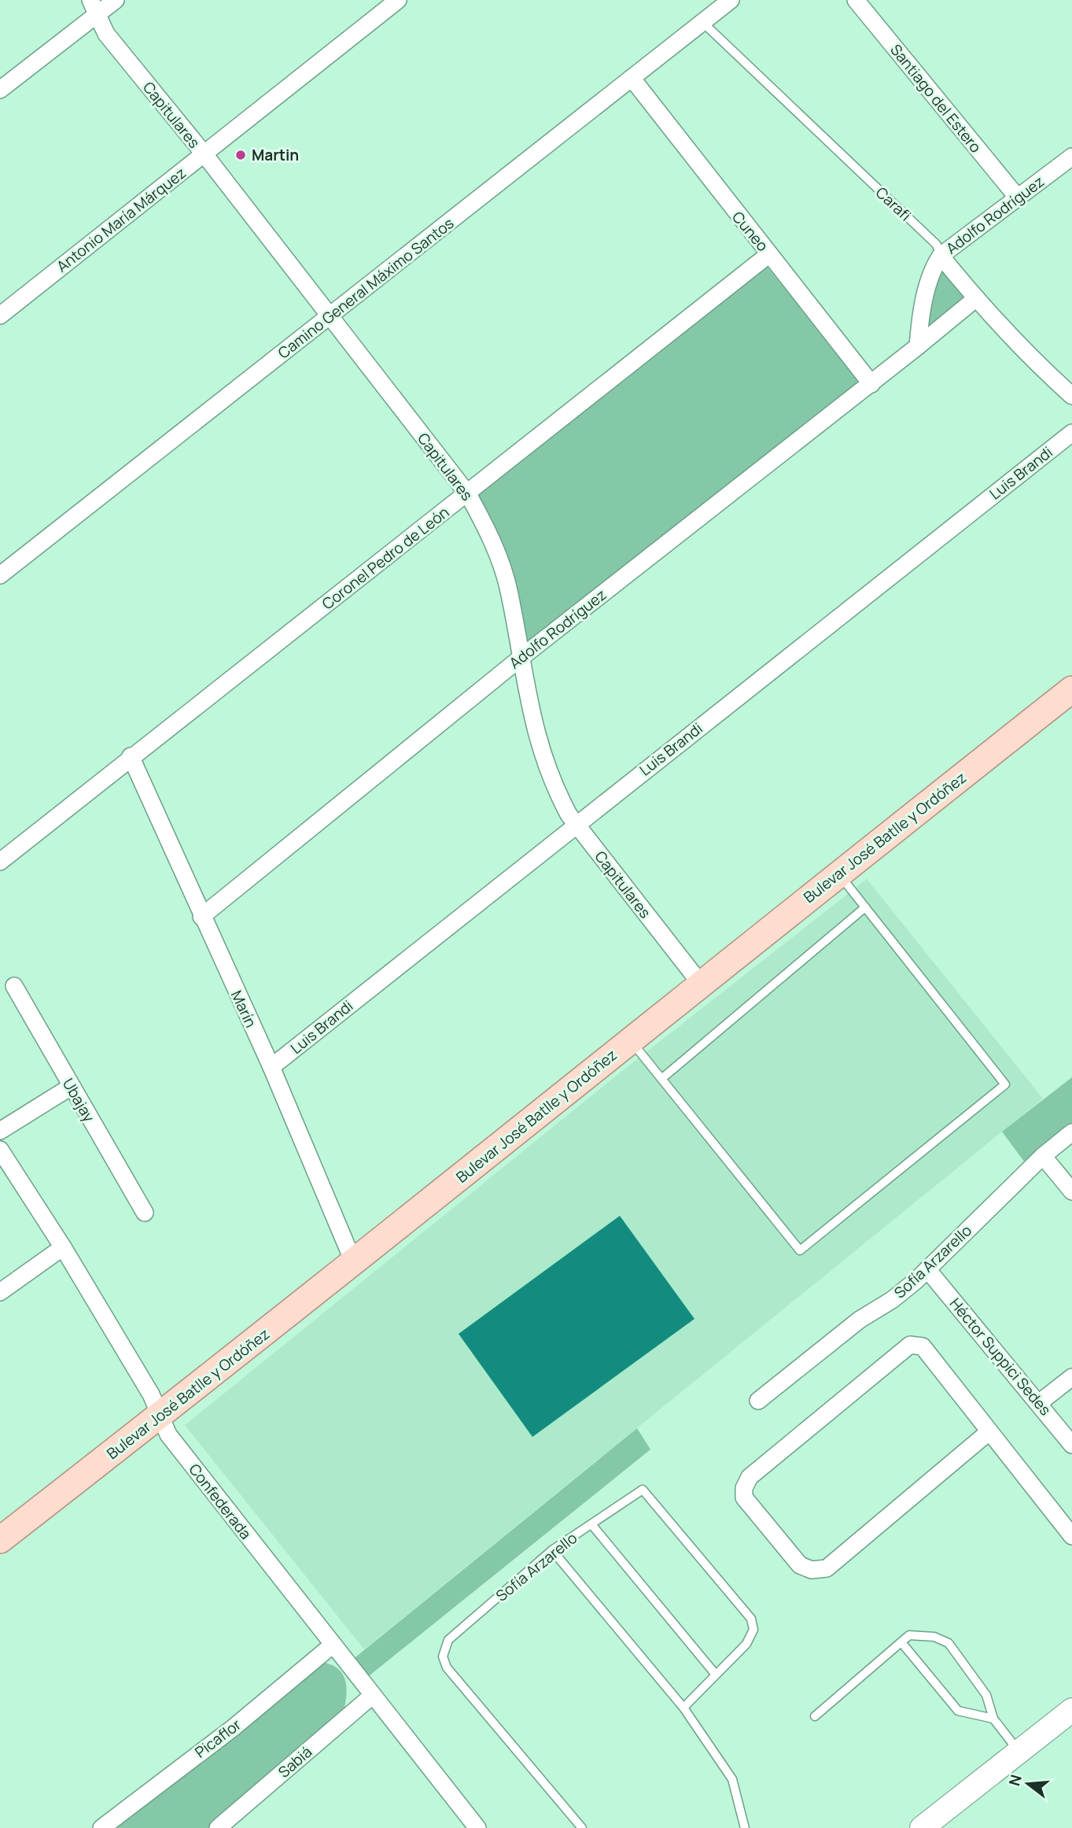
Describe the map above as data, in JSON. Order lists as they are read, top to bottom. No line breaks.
{"streets":{"main road":["Bulevar José Batlle y Ordóñez"],"street":["Santiago del Estero","Capitulares","Carafi","Adolfo Rodríguez","Antonio María Márquez","Cuneo","Camino General Máximo Santos","Luis Brandi","Coronel Pedro de León","Marín","Ubajay","Sofía Arzarello","Héctor Suppici Sedes","Confederada","Picaflor","Sabiá"]},"crossings":[["Santiago del Estero","Adolfo Rodríguez"],["Capitulares","Adolfo Rodríguez"],["Capitulares","Antonio María Márquez"],["Capitulares","Camino General Máximo Santos"],["Capitulares","Luis Brandi"],["Capitulares","Coronel Pedro de León"],["Capitulares","Bulevar José Batlle y Ordóñez"],["Carafi","Adolfo Rodríguez"],["Carafi","Camino General Máximo Santos"],["Adolfo Rodríguez","Cuneo"],["Adolfo Rodríguez","Marín"],["Cuneo","Camino General Máximo Santos"],["Cuneo","Coronel Pedro de León"],["Luis Brandi","Marín"],["Coronel Pedro de León","Marín"],["Bulevar José Batlle y Ordóñez","Marín"],["Bulevar José Batlle y Ordóñez","Confederada"],["Sofía Arzarello","Héctor Suppici Sedes"],["Confederada","Picaflor"],["Confederada","Sabiá"]],"places":["Martin"],"north":"left"}
